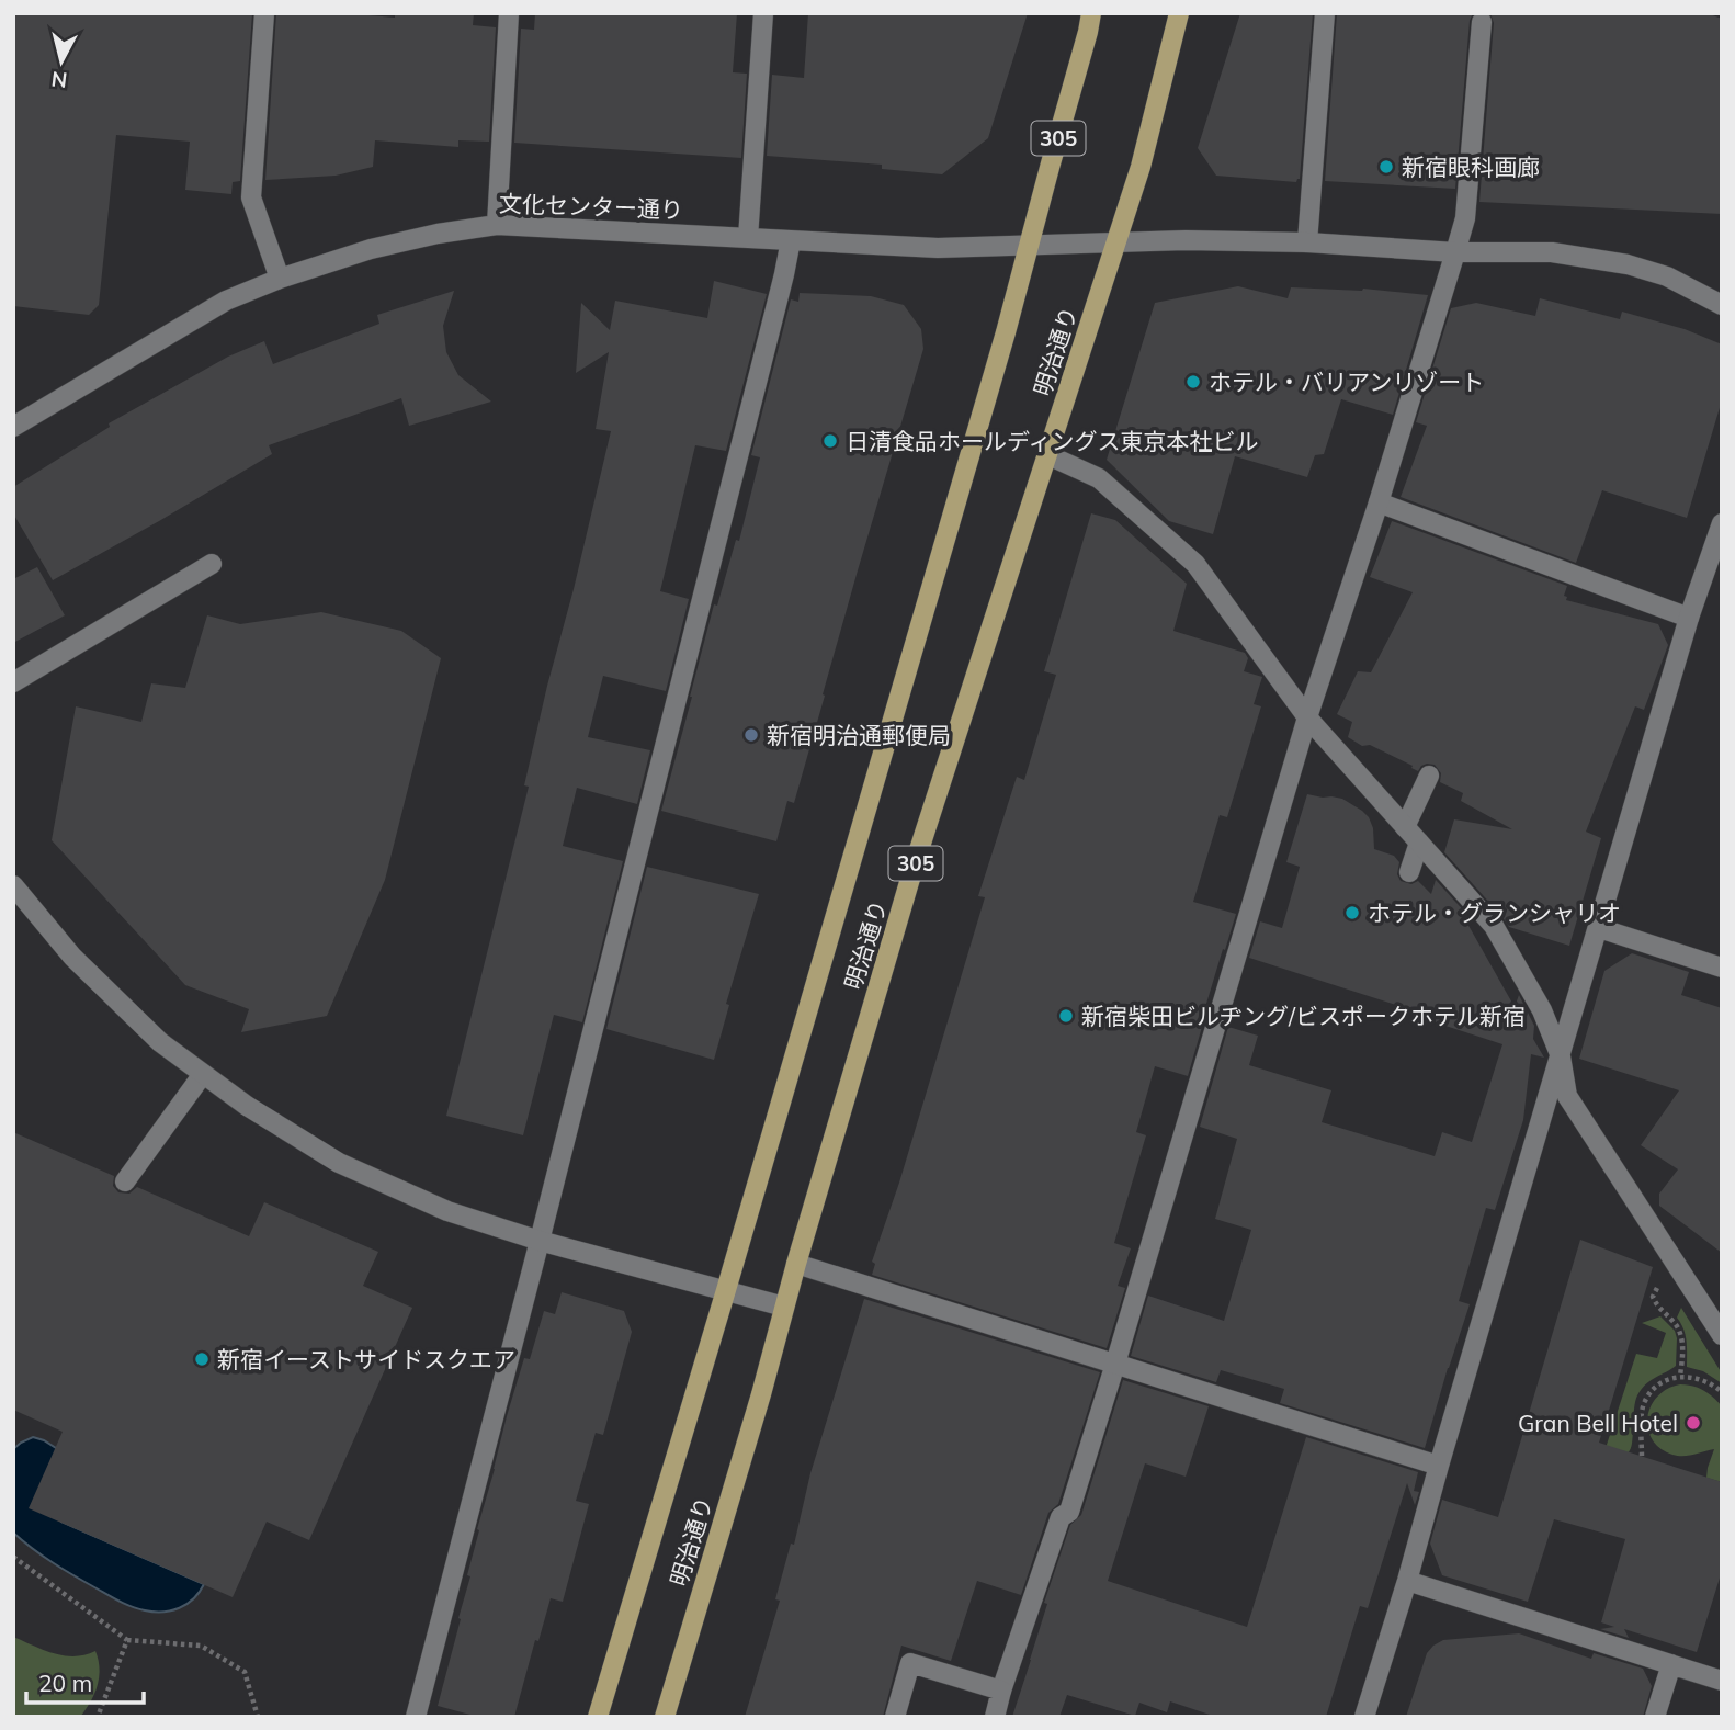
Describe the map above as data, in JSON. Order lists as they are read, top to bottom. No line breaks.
{"streets":{"main road":["305","明治通り"],"street":["文化センター通り"]},"crossings":[["文化センター通り","明治通り"]],"places":["新宿眼科画廊","ホテル・バリアンリゾート","日清食品ホールディングス東京本社ビル","新宿明治通郵便局","ホテル・グランシャリオ","新宿柴田ビルヂング/ビスポークホテル新宿","新宿イーストサイドスクエア","Gran Bell Hotel"],"scale_bar":"20 m","north":"bottom"}
